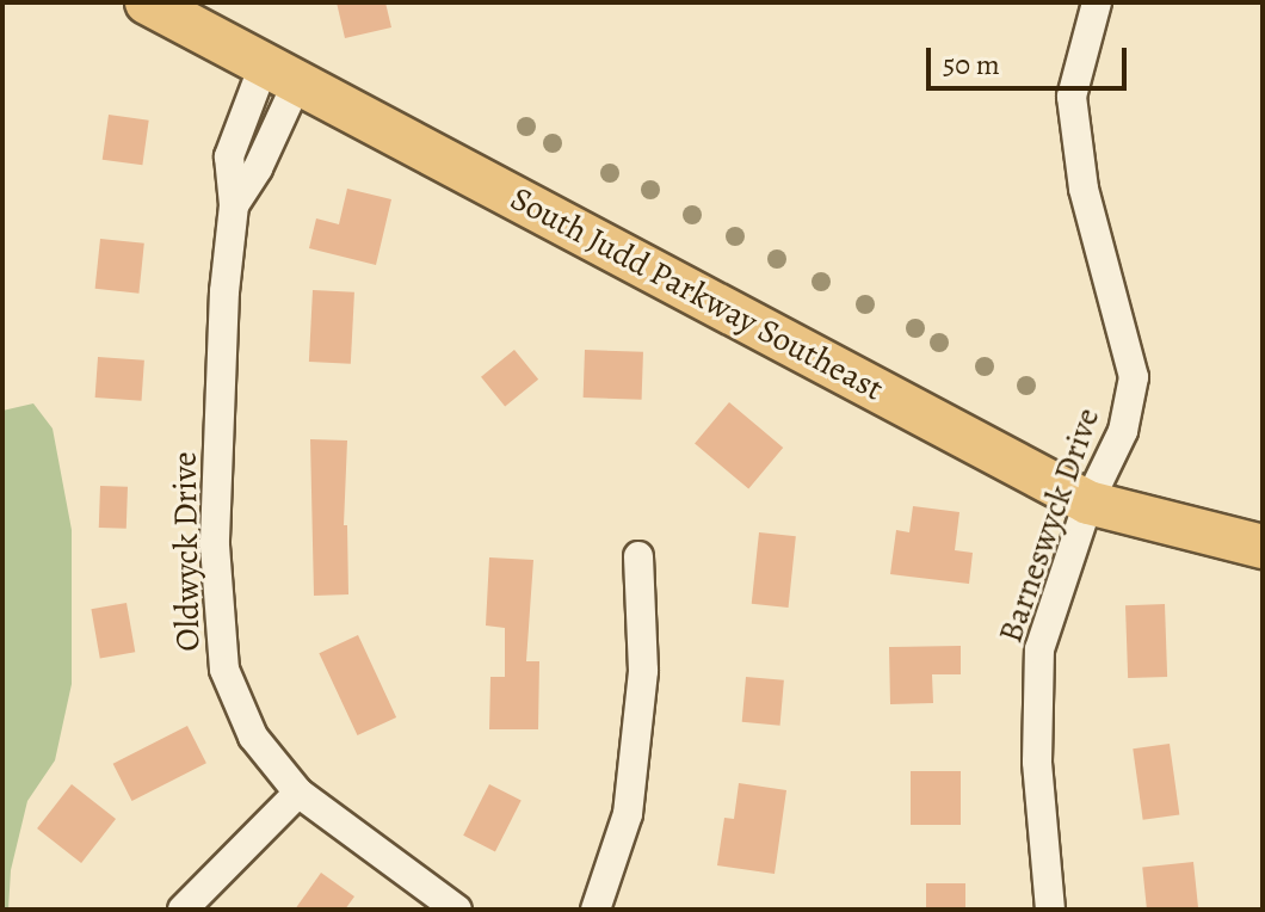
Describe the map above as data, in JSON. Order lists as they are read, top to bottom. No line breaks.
{"streets":{"highway":["South Judd Parkway Southeast"],"street":["Barneswyck Drive","Oldwyck Drive"]},"crossings":[["South Judd Parkway Southeast","Barneswyck Drive"],["South Judd Parkway Southeast","Oldwyck Drive"]],"scale_bar":"50 m"}
